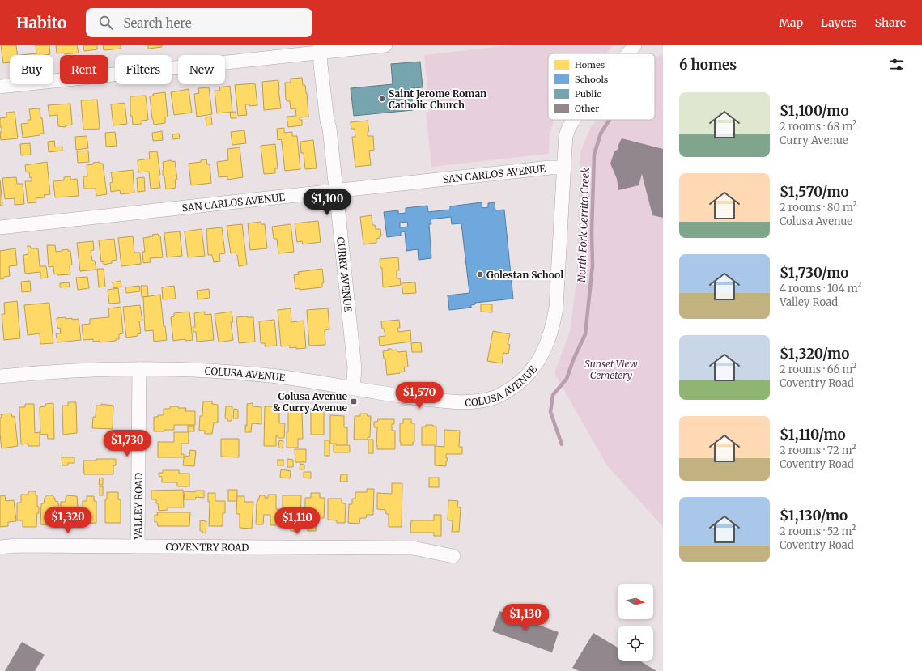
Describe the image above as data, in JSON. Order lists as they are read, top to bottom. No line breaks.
{"streets":{"street":["SAN CARLOS AVENUE","CURRY AVENUE","COLUSA AVENUE","VALLEY ROAD","COVENTRY ROAD"]},"crossings":[["SAN CARLOS AVENUE","CURRY AVENUE"],["SAN CARLOS AVENUE","COLUSA AVENUE"],["CURRY AVENUE","COLUSA AVENUE"],["COLUSA AVENUE","VALLEY ROAD"],["VALLEY ROAD","COVENTRY ROAD"]],"water":["North Fork Cerrito Creek"],"parks":["Sunset View Cemetery"],"places":{"other":["Saint Jerome Roman Catholic Church","Golestan School"],"transit":["Colusa Avenue & Curry Avenue"]},"legend":["Homes","Schools","Public","Other"],"north":"right","page":{"header":"Habito","search":"Search here","nav":["Map","Layers","Share"],"heading":"6 homes","chip":["Buy","Rent","Filters","New"],"list":[{"name":"$1,100/mo","note":"2 rooms · 68 m² · Curry Avenue"},{"name":"$1,570/mo","note":"2 rooms · 80 m² · Colusa Avenue"},{"name":"$1,730/mo","note":"4 rooms · 104 m² · Valley Road"},{"name":"$1,320/mo","note":"2 rooms · 66 m² · Coventry Road"},{"name":"$1,110/mo","note":"2 rooms · 72 m² · Coventry Road"},{"name":"$1,130/mo","note":"2 rooms · 52 m² · Coventry Road"}],"price":["$1,100","$1,570","$1,730","$1,320","$1,110","$1,130"]}}
